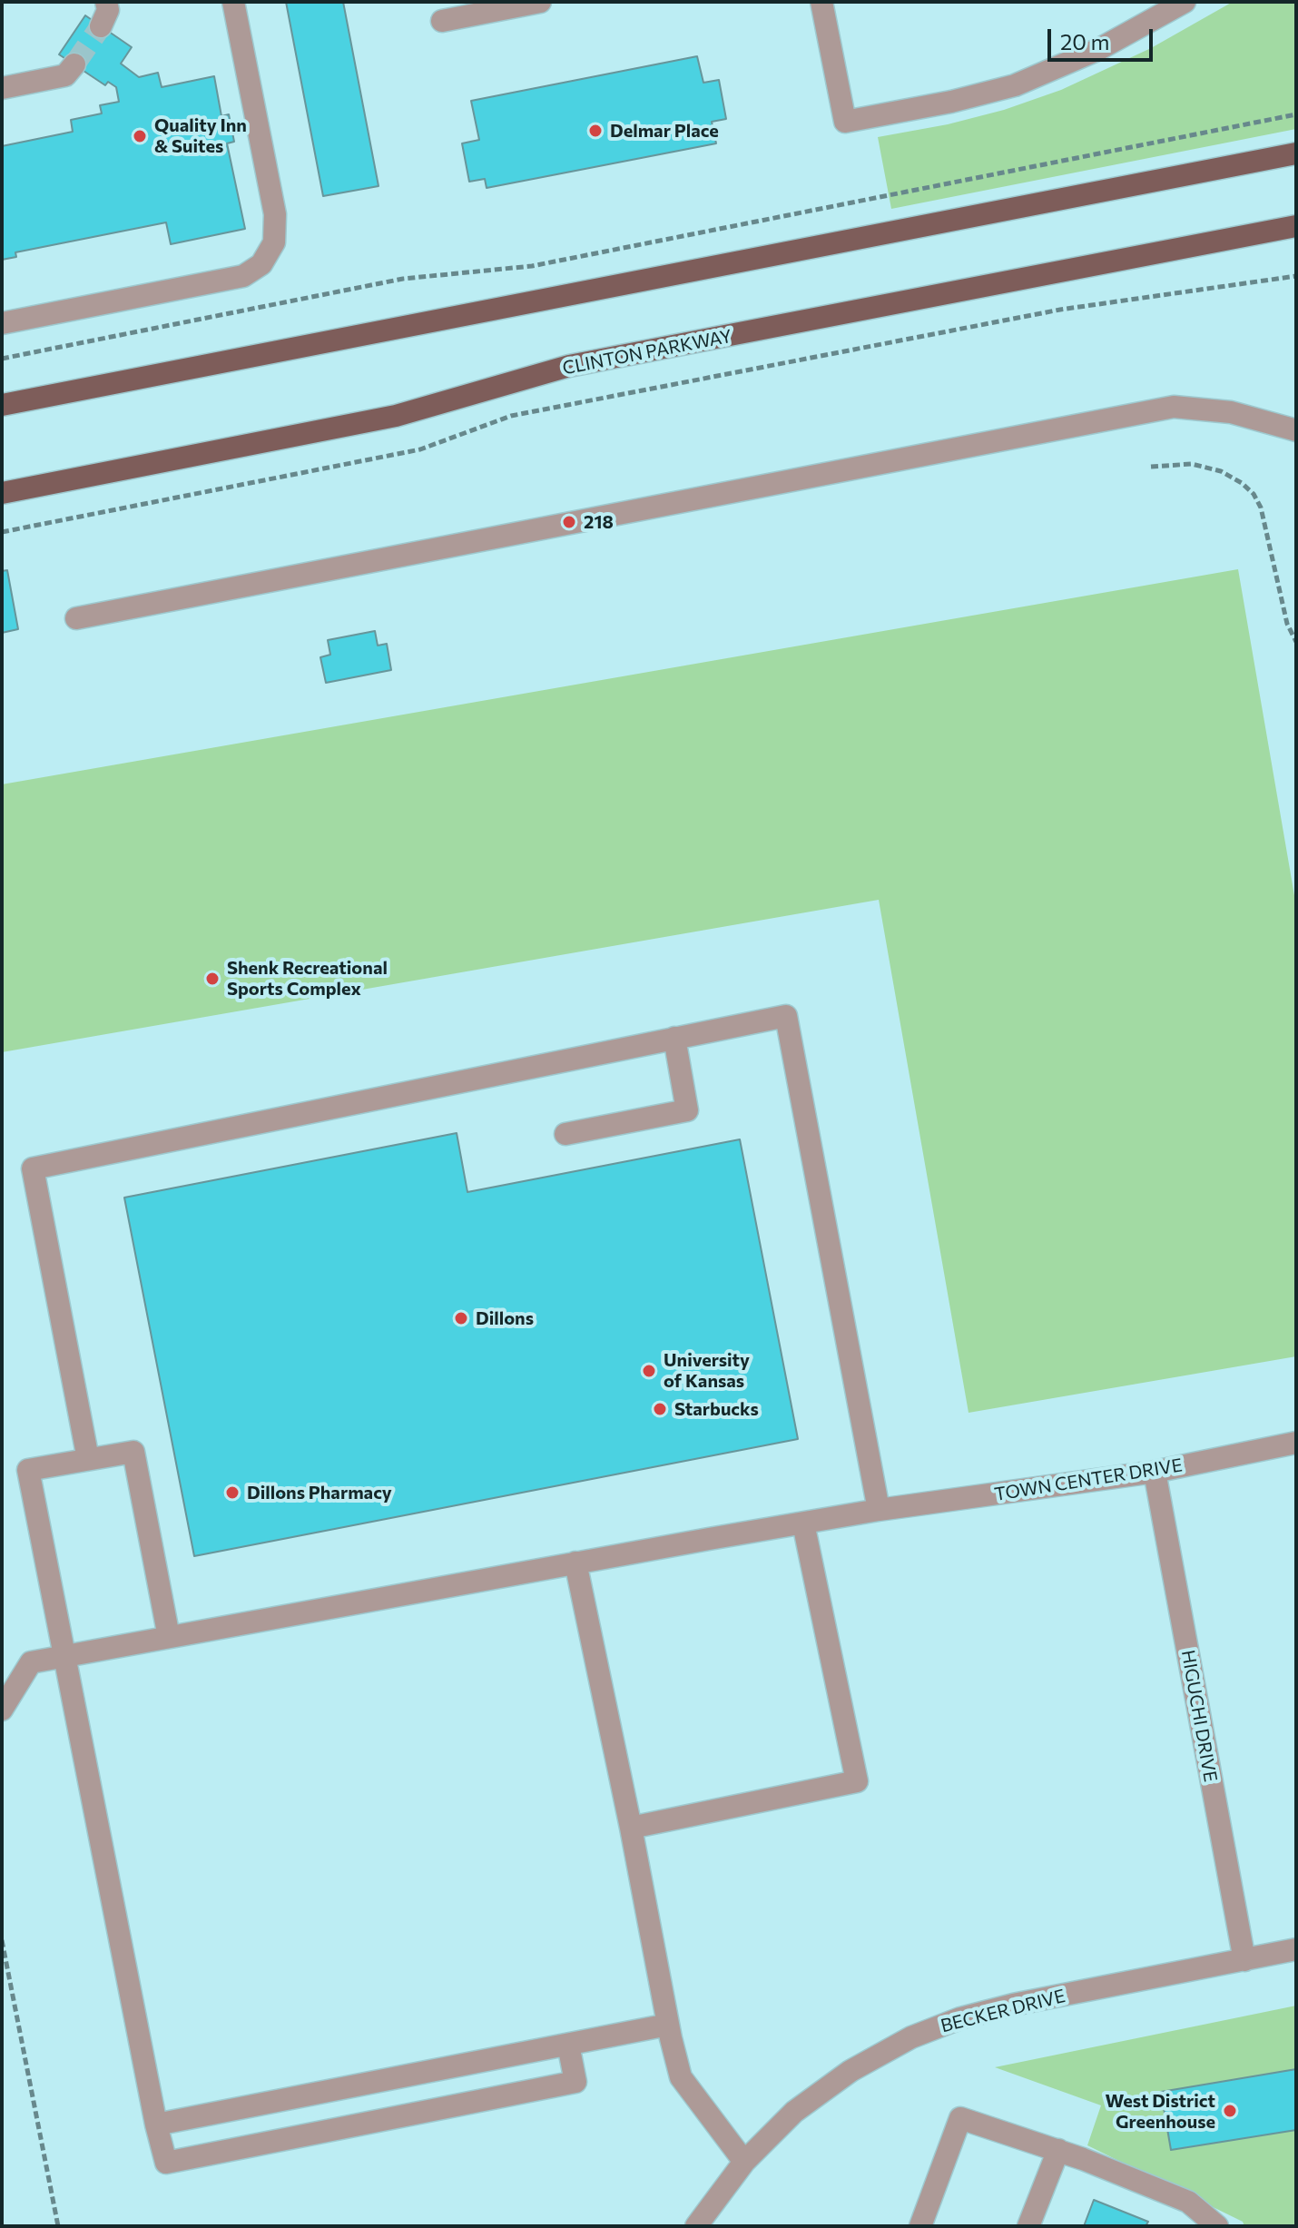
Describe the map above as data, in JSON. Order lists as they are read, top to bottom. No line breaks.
{"streets":{"main road":["CLINTON PARKWAY"],"street":["TOWN CENTER DRIVE","HIGUCHI DRIVE","BECKER DRIVE"]},"crossings":[["TOWN CENTER DRIVE","HIGUCHI DRIVE"],["HIGUCHI DRIVE","BECKER DRIVE"]],"places":["Delmar Place","Quality Inn & Suites","218","Shenk Recreational Sports Complex","Dillons","University of Kansas","Starbucks","Dillons Pharmacy","West District Greenhouse"],"scale_bar":"20 m"}
